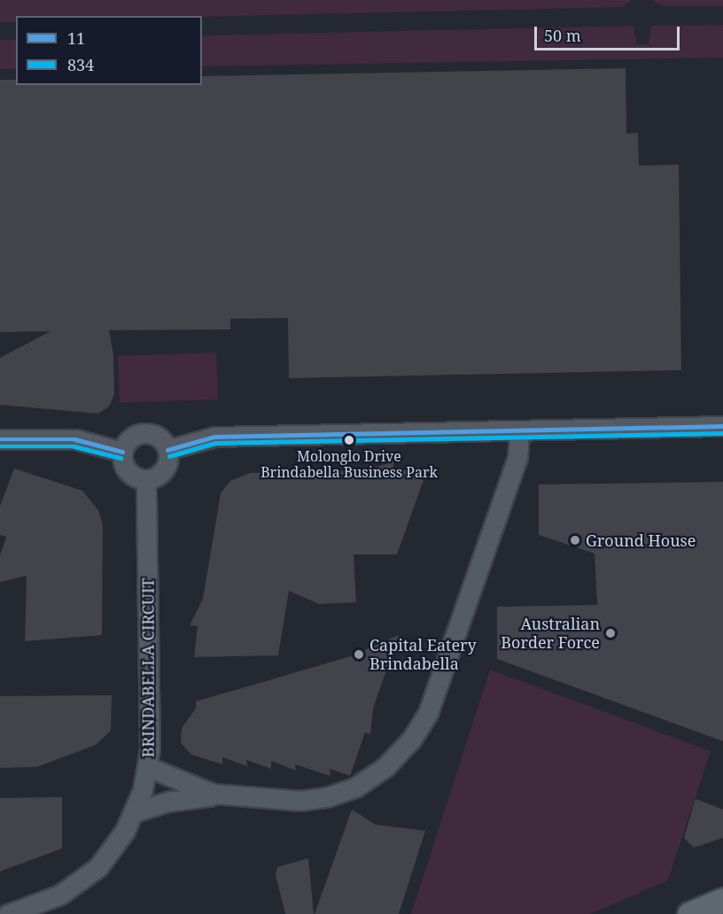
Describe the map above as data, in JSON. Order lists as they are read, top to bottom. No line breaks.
{"streets":{"street":["BRINDABELLA CIRCUIT"]},"places":["Molonglo Drive Brindabella Business Park","Ground House","Australian Border Force","Capital Eatery Brindabella"],"lines":["transit line 11","transit line 834"],"legend":["11","834"],"scale_bar":"50 m"}
